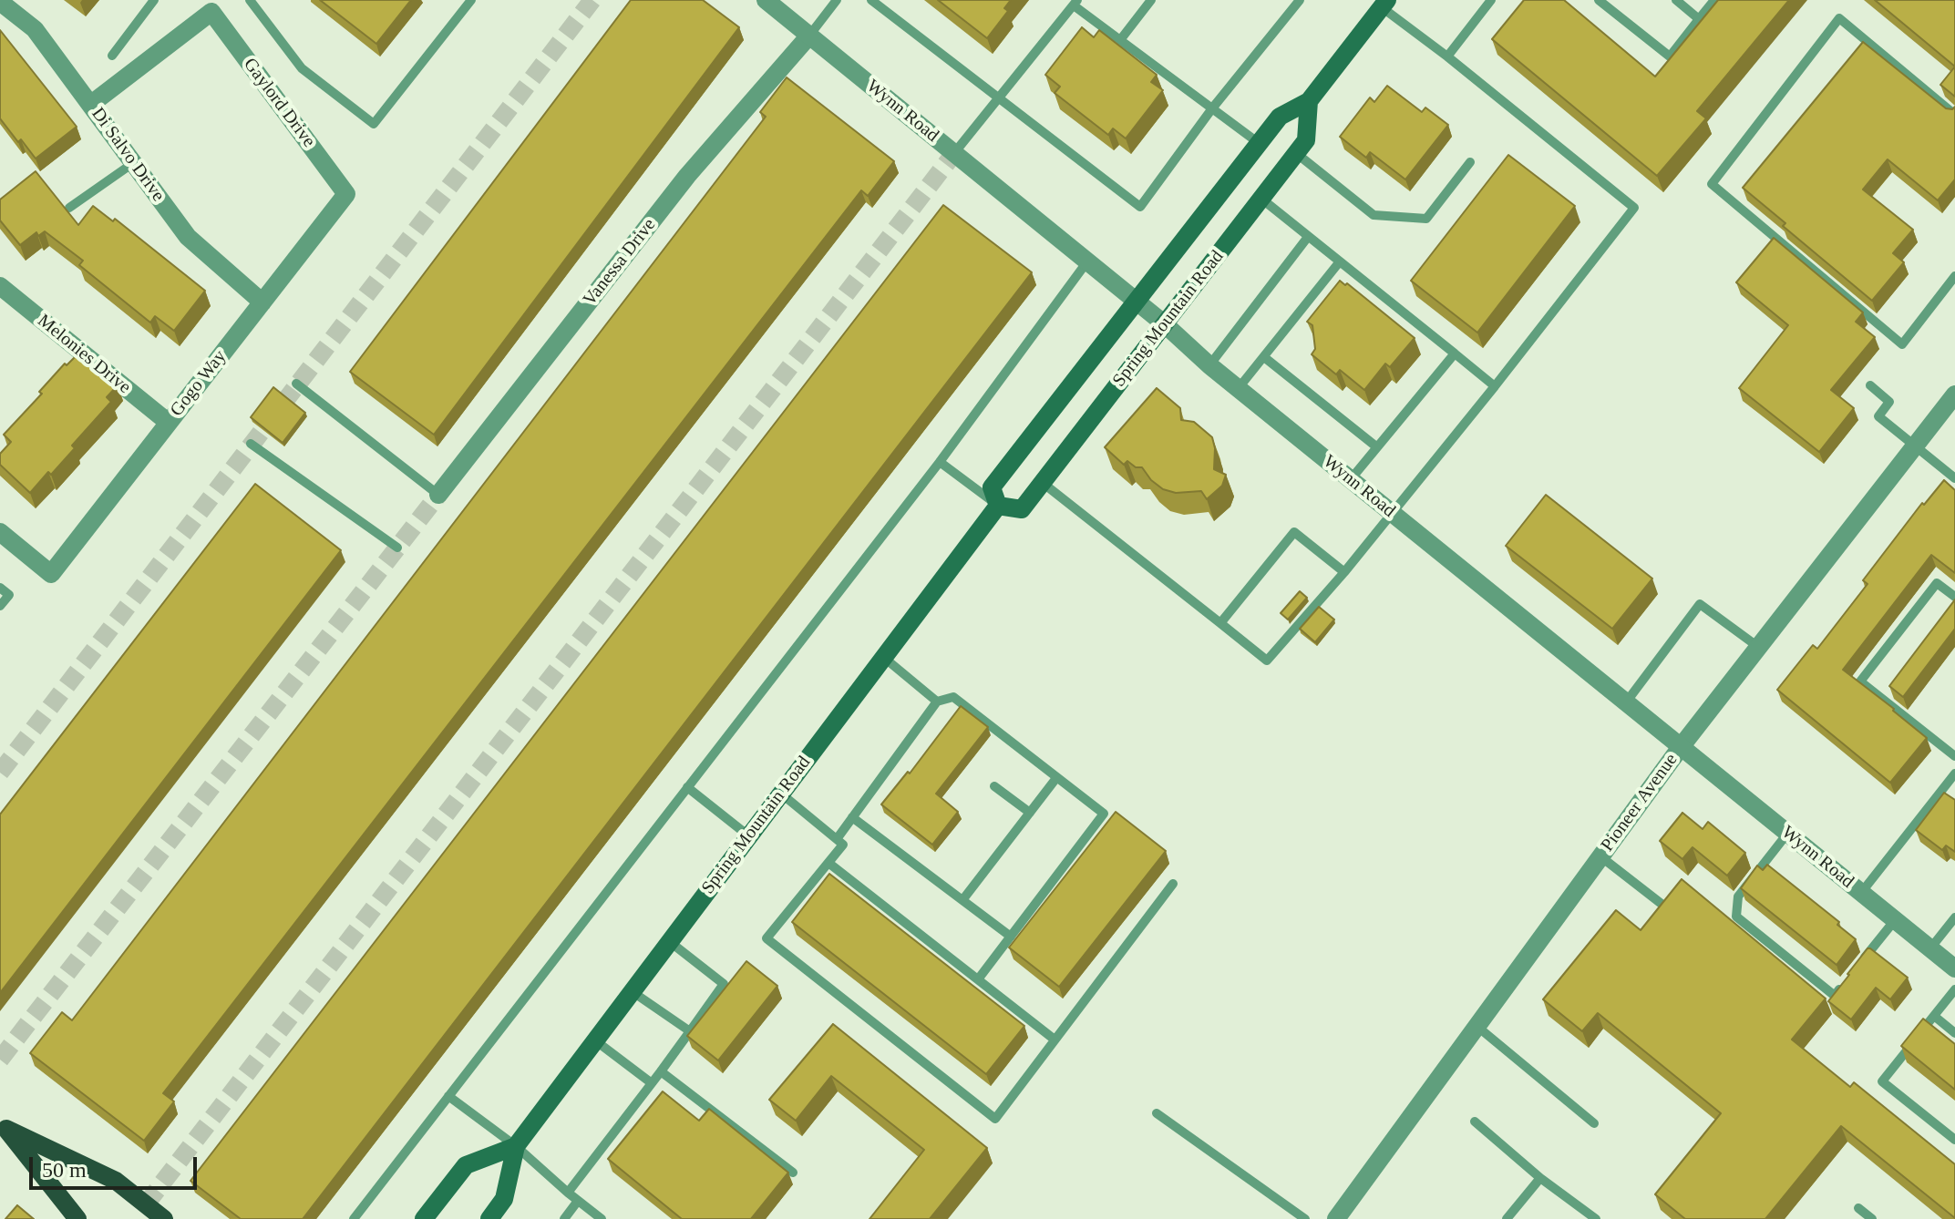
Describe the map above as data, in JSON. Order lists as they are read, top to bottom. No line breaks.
{"streets":{"main road":["Spring Mountain Road"],"street":["Gaylord Drive","Wynn Road","Di Salvo Drive","Vanessa Drive","Melonies Drive","Gogo Way","Pioneer Avenue"]},"crossings":[["Gaylord Drive","Di Salvo Drive"],["Gaylord Drive","Gogo Way"],["Wynn Road","Vanessa Drive"],["Wynn Road","Spring Mountain Road"],["Wynn Road","Pioneer Avenue"],["Di Salvo Drive","Gogo Way"],["Melonies Drive","Gogo Way"]],"scale_bar":"50 m"}
